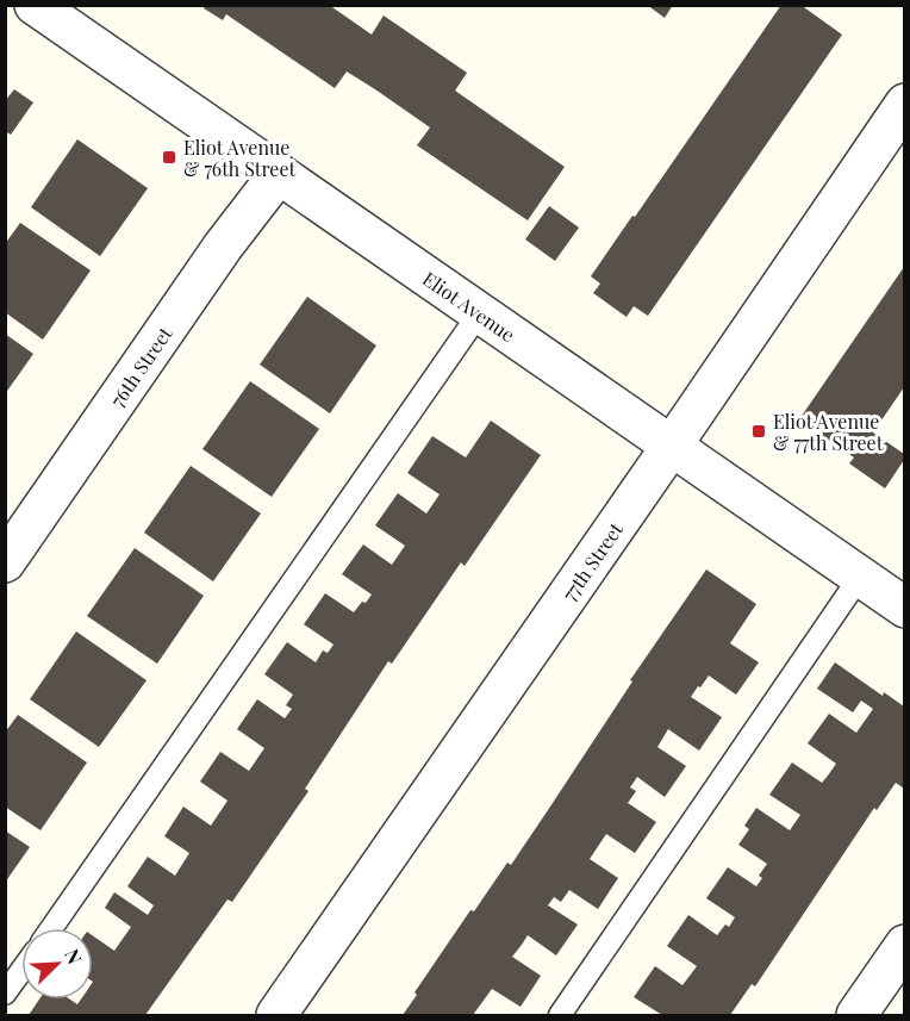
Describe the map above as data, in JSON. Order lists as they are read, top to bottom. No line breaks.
{"streets":{"street":["Eliot Avenue","76th Street","77th Street"]},"crossings":[["Eliot Avenue","76th Street"],["Eliot Avenue","77th Street"]],"places":{"transit":["Eliot Avenue & 76th Street","Eliot Avenue & 77th Street"]},"north":"top right"}
